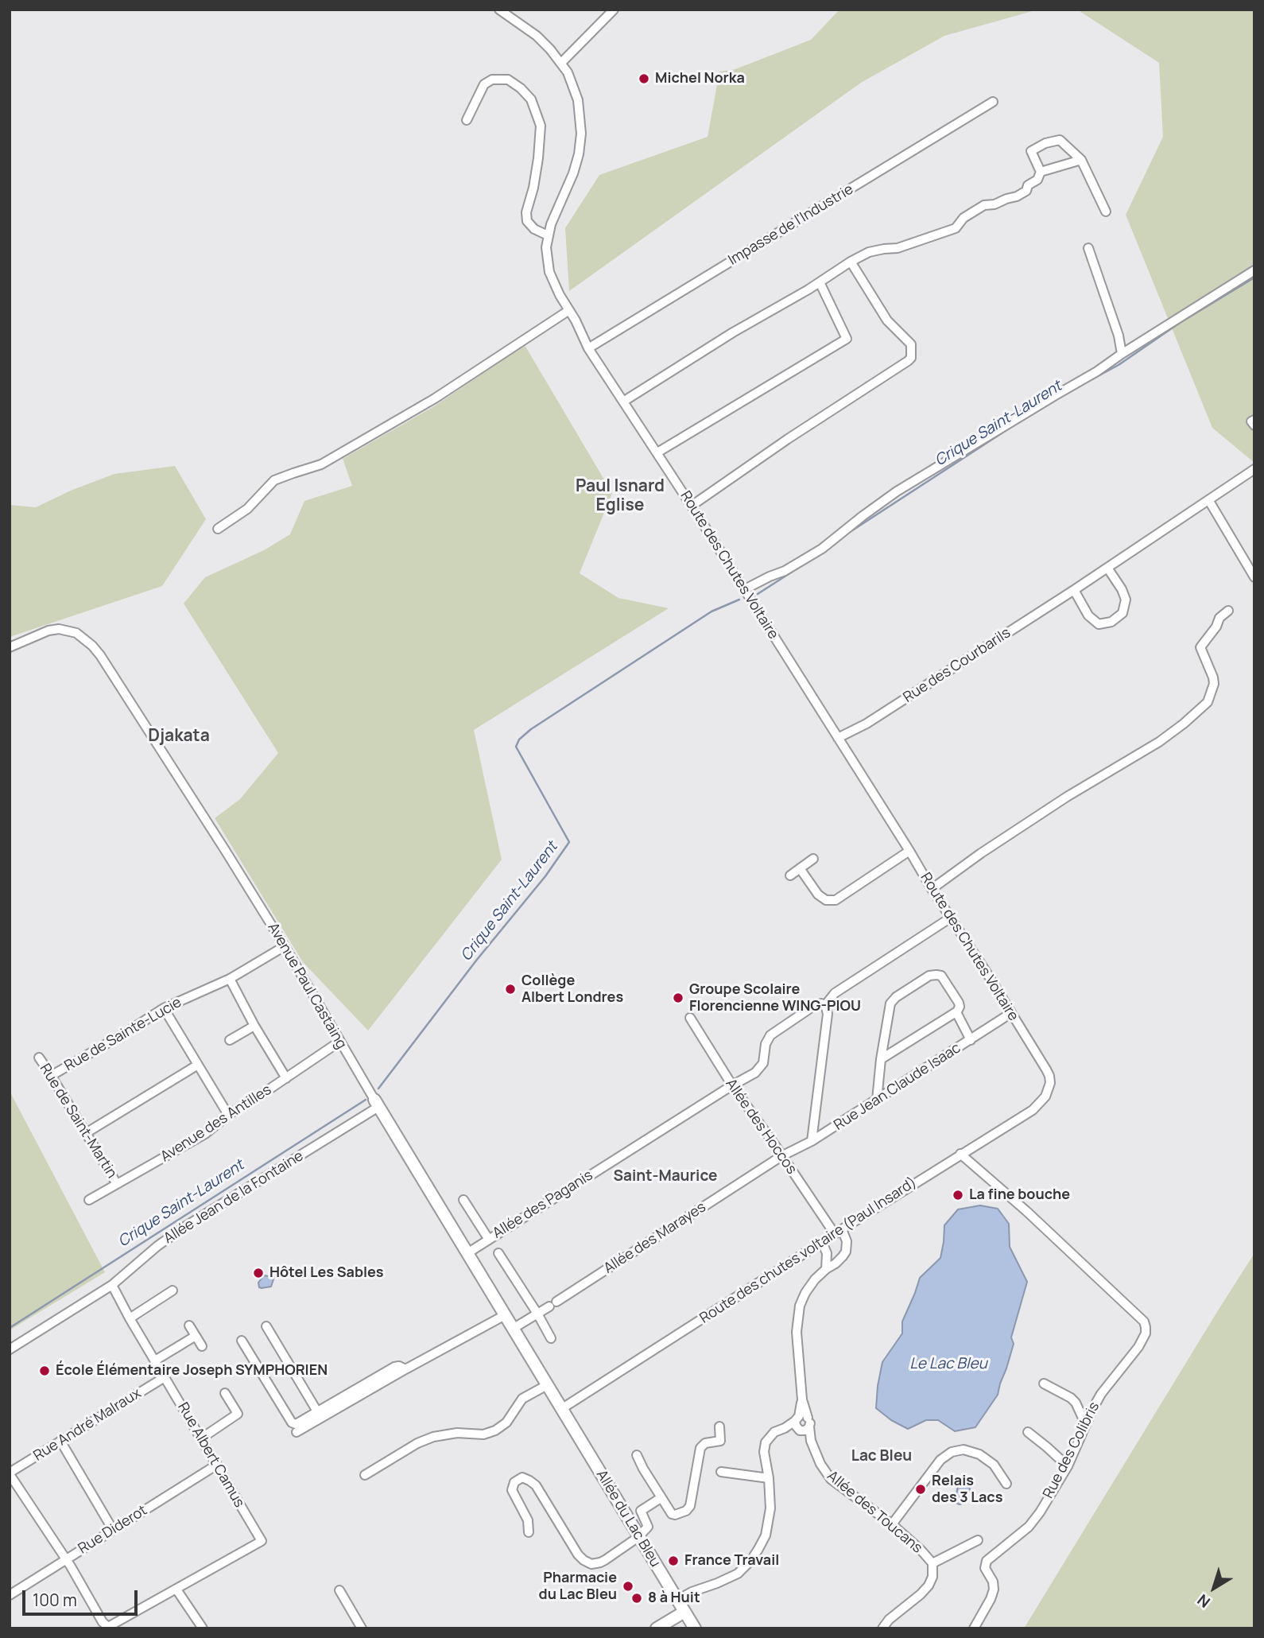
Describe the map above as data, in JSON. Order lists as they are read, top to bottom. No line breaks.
{"streets":{"street":["Impasse de l'Industrie","Route des Chutes Voltaire","Rue des Courbarils","Avenue Paul Castaing","Rue de Sainte-Lucie","Rue Jean Claude Isaac","Rue de Saint-Martin","Avenue des Antilles","Allée des Hoccos","Allée Jean de la Fontaine","Allée des Paganis","Allée des Marayes","Route des chutes voltaire (Paul Insard)","Rue André Malraux","Rue des Colibris","Rue Albert Camus","Allée des Toucans","Allée du Lac Bleu","Rue Diderot"]},"crossings":[["Impasse de l'Industrie","Route des Chutes Voltaire"],["Route des Chutes Voltaire","Rue des Courbarils"],["Route des Chutes Voltaire","Rue Jean Claude Isaac"],["Route des Chutes Voltaire","Route des chutes voltaire (Paul Insard)"],["Avenue Paul Castaing","Rue de Sainte-Lucie"],["Avenue Paul Castaing","Avenue des Antilles"],["Avenue Paul Castaing","Allée Jean de la Fontaine"],["Avenue Paul Castaing","Allée des Paganis"],["Avenue Paul Castaing","Allée des Marayes"],["Avenue Paul Castaing","Route des chutes voltaire (Paul Insard)"],["Avenue Paul Castaing","Allée du Lac Bleu"],["Rue de Sainte-Lucie","Rue de Saint-Martin"],["Rue Jean Claude Isaac","Allée des Hoccos"],["Rue Jean Claude Isaac","Allée des Marayes"],["Rue de Saint-Martin","Avenue des Antilles"],["Allée des Hoccos","Allée des Paganis"],["Allée des Hoccos","Allée des Marayes"],["Allée des Hoccos","Route des chutes voltaire (Paul Insard)"],["Allée Jean de la Fontaine","Rue Albert Camus"],["Route des chutes voltaire (Paul Insard)","Rue des Colibris"],["Route des chutes voltaire (Paul Insard)","Allée du Lac Bleu"],["Rue André Malraux","Rue Albert Camus"],["Rue Albert Camus","Rue Diderot"]],"districts":["Paul Isnard Eglise","Djakata","Saint-Maurice","Lac Bleu"],"water":["Crique Saint-Laurent","Le Lac Bleu"],"places":["Michel Norka","Collège Albert Londres","Groupe Scolaire Florencienne WING-PIOU","La fine bouche","Hôtel Les Sables","École Élémentaire Joseph SYMPHORIEN","Relais des 3 Lacs","France Travail","Pharmacie du Lac Bleu","8 à Huit"],"scale_bar":"100 m","north":"bottom left"}
